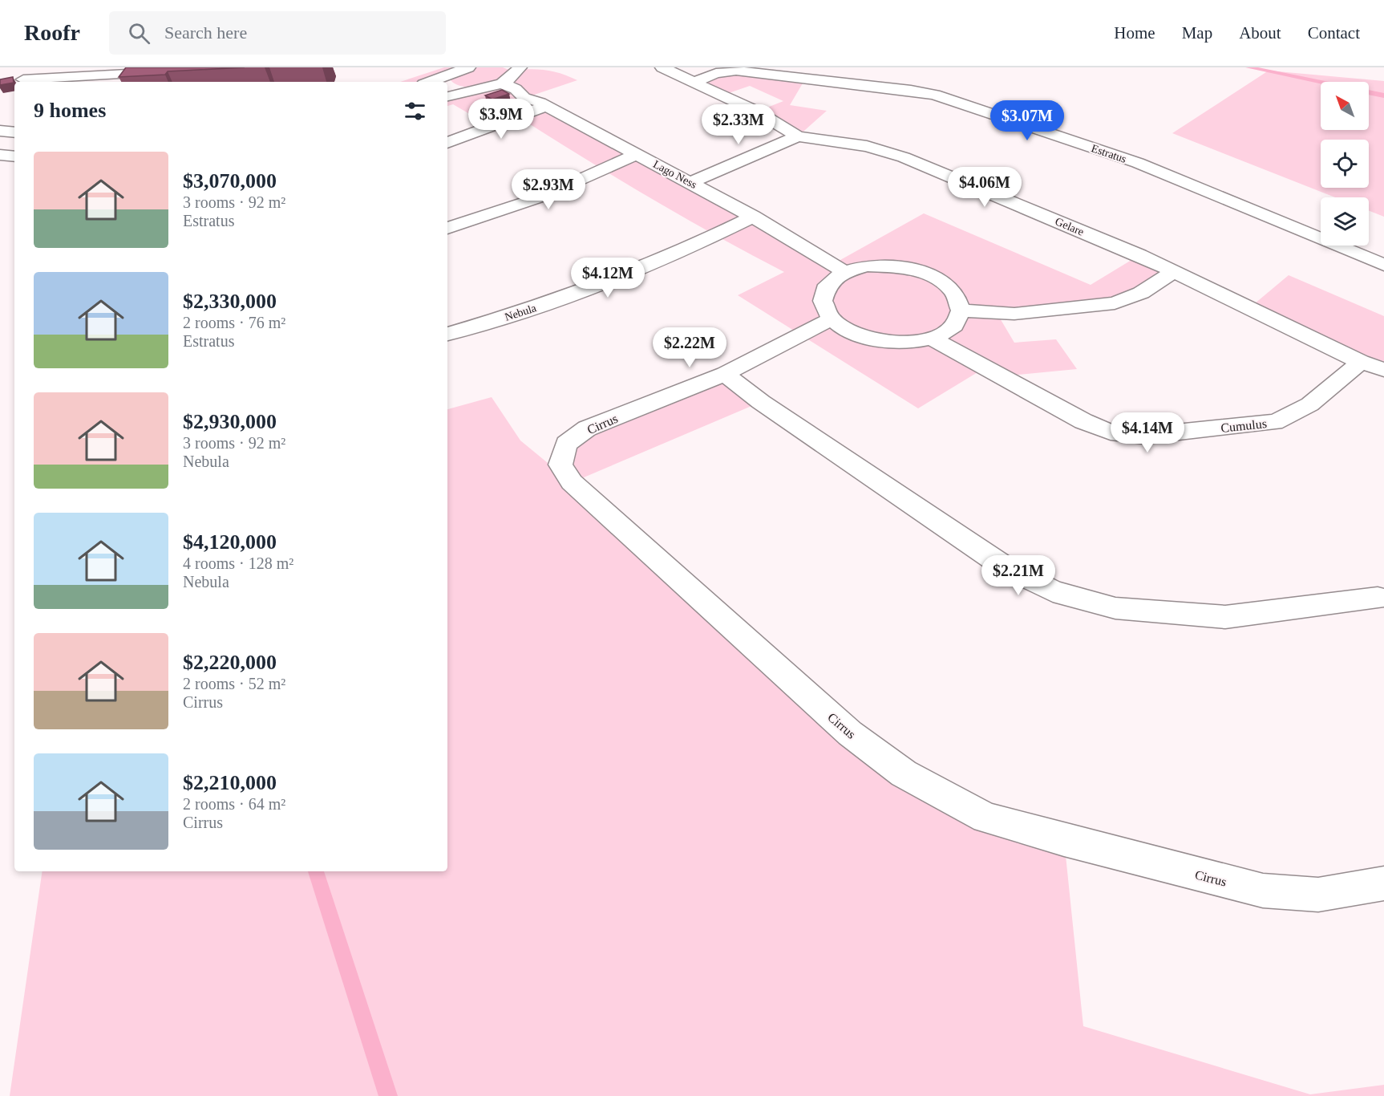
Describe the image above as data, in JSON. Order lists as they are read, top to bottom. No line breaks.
{"streets":{"street":["Estratus","Lago Ness","Gelare","Nebula","Cirrus","Cumulus"]},"crossings":[["Lago Ness","Nebula"],["Lago Ness","Cirrus"],["Lago Ness","Cumulus"],["Gelare","Cumulus"],["Cirrus","Cumulus"]],"north":"top left","page":{"header":"Roofr","search":"Search here","nav":["Home","Map","About","Contact"],"heading":"9 homes","price":["$3.9M","$3.07M","$2.33M","$4.06M","$2.93M","$4.12M","$2.22M","$4.14M","$2.21M"],"list":[{"name":"$3,070,000","note":"3 rooms · 92 m² · Estratus"},{"name":"$2,330,000","note":"2 rooms · 76 m² · Estratus"},{"name":"$2,930,000","note":"3 rooms · 92 m² · Nebula"},{"name":"$4,120,000","note":"4 rooms · 128 m² · Nebula"},{"name":"$2,220,000","note":"2 rooms · 52 m² · Cirrus"},{"name":"$2,210,000","note":"2 rooms · 64 m² · Cirrus"}]}}
